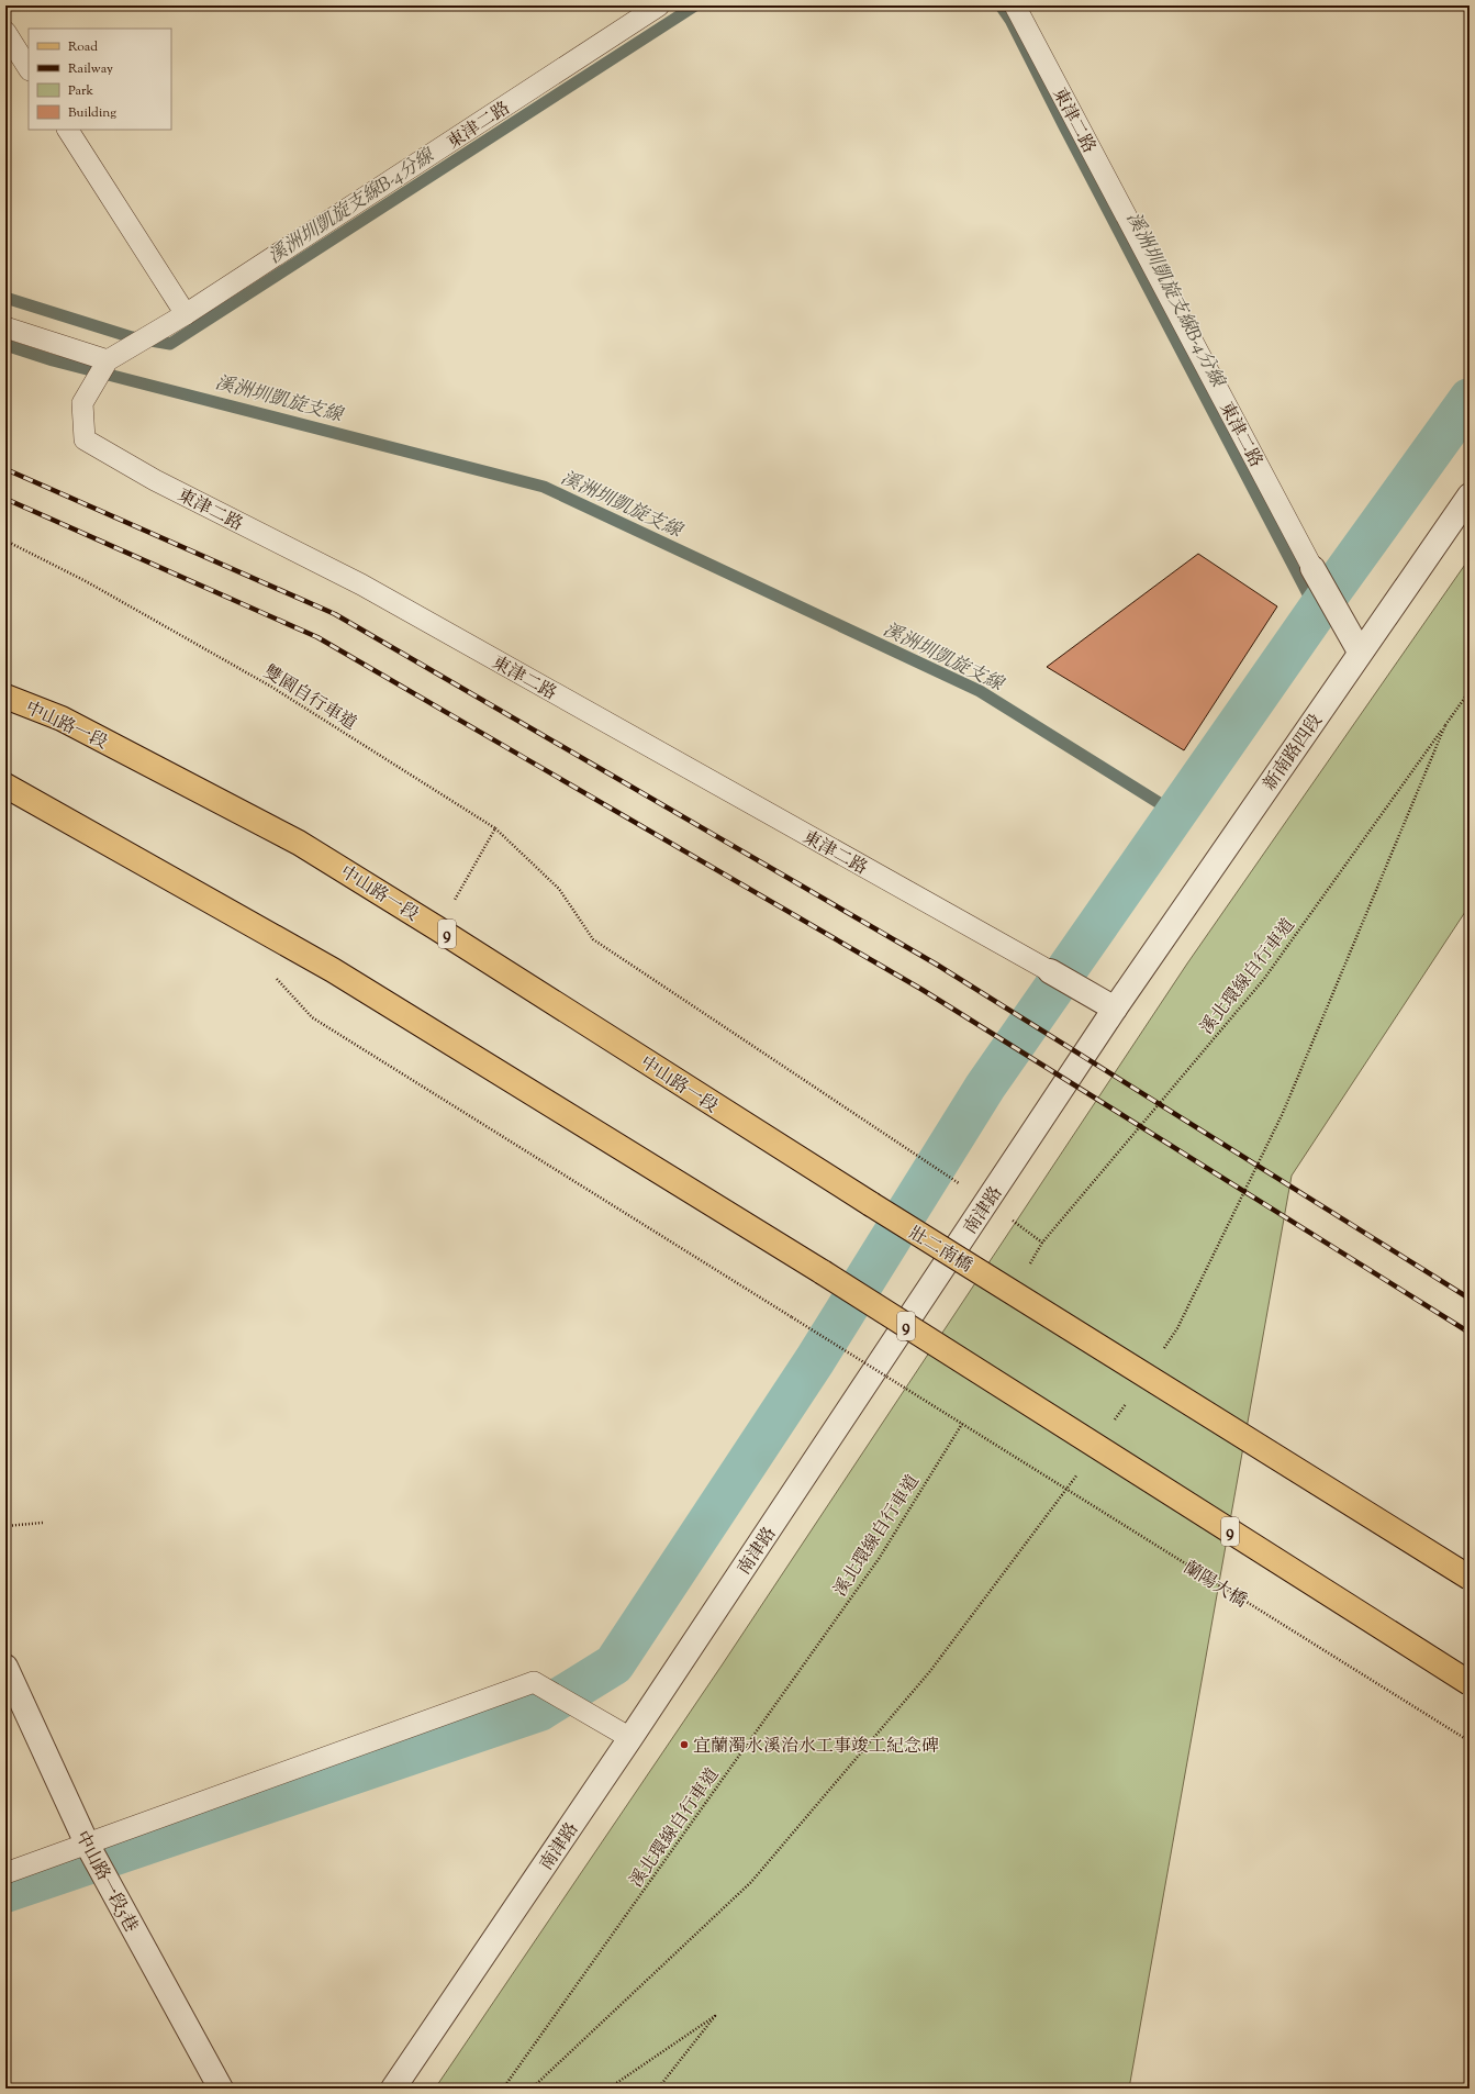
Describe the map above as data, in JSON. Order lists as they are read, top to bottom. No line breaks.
{"streets":{"main road":["中山路一段","9","壯二南橋"],"street":["東津二路","新南路四段","南津路","中山路一段5巷"],"path":["雙園自行車道","溪北環線自行車道","蘭陽大橋"]},"crossings":[["東津二路","新南路四段"],["東津二路","南津路"],["中山路一段","壯二南橋"],["新南路四段","南津路"],["溪北環線自行車道","蘭陽大橋"]],"water":["溪洲圳凱旋支線B-4分線","溪洲圳凱旋支線"],"places":["宜蘭濁水溪治水工事竣工紀念碑"],"legend":["Road","Railway","Park","Building"]}
